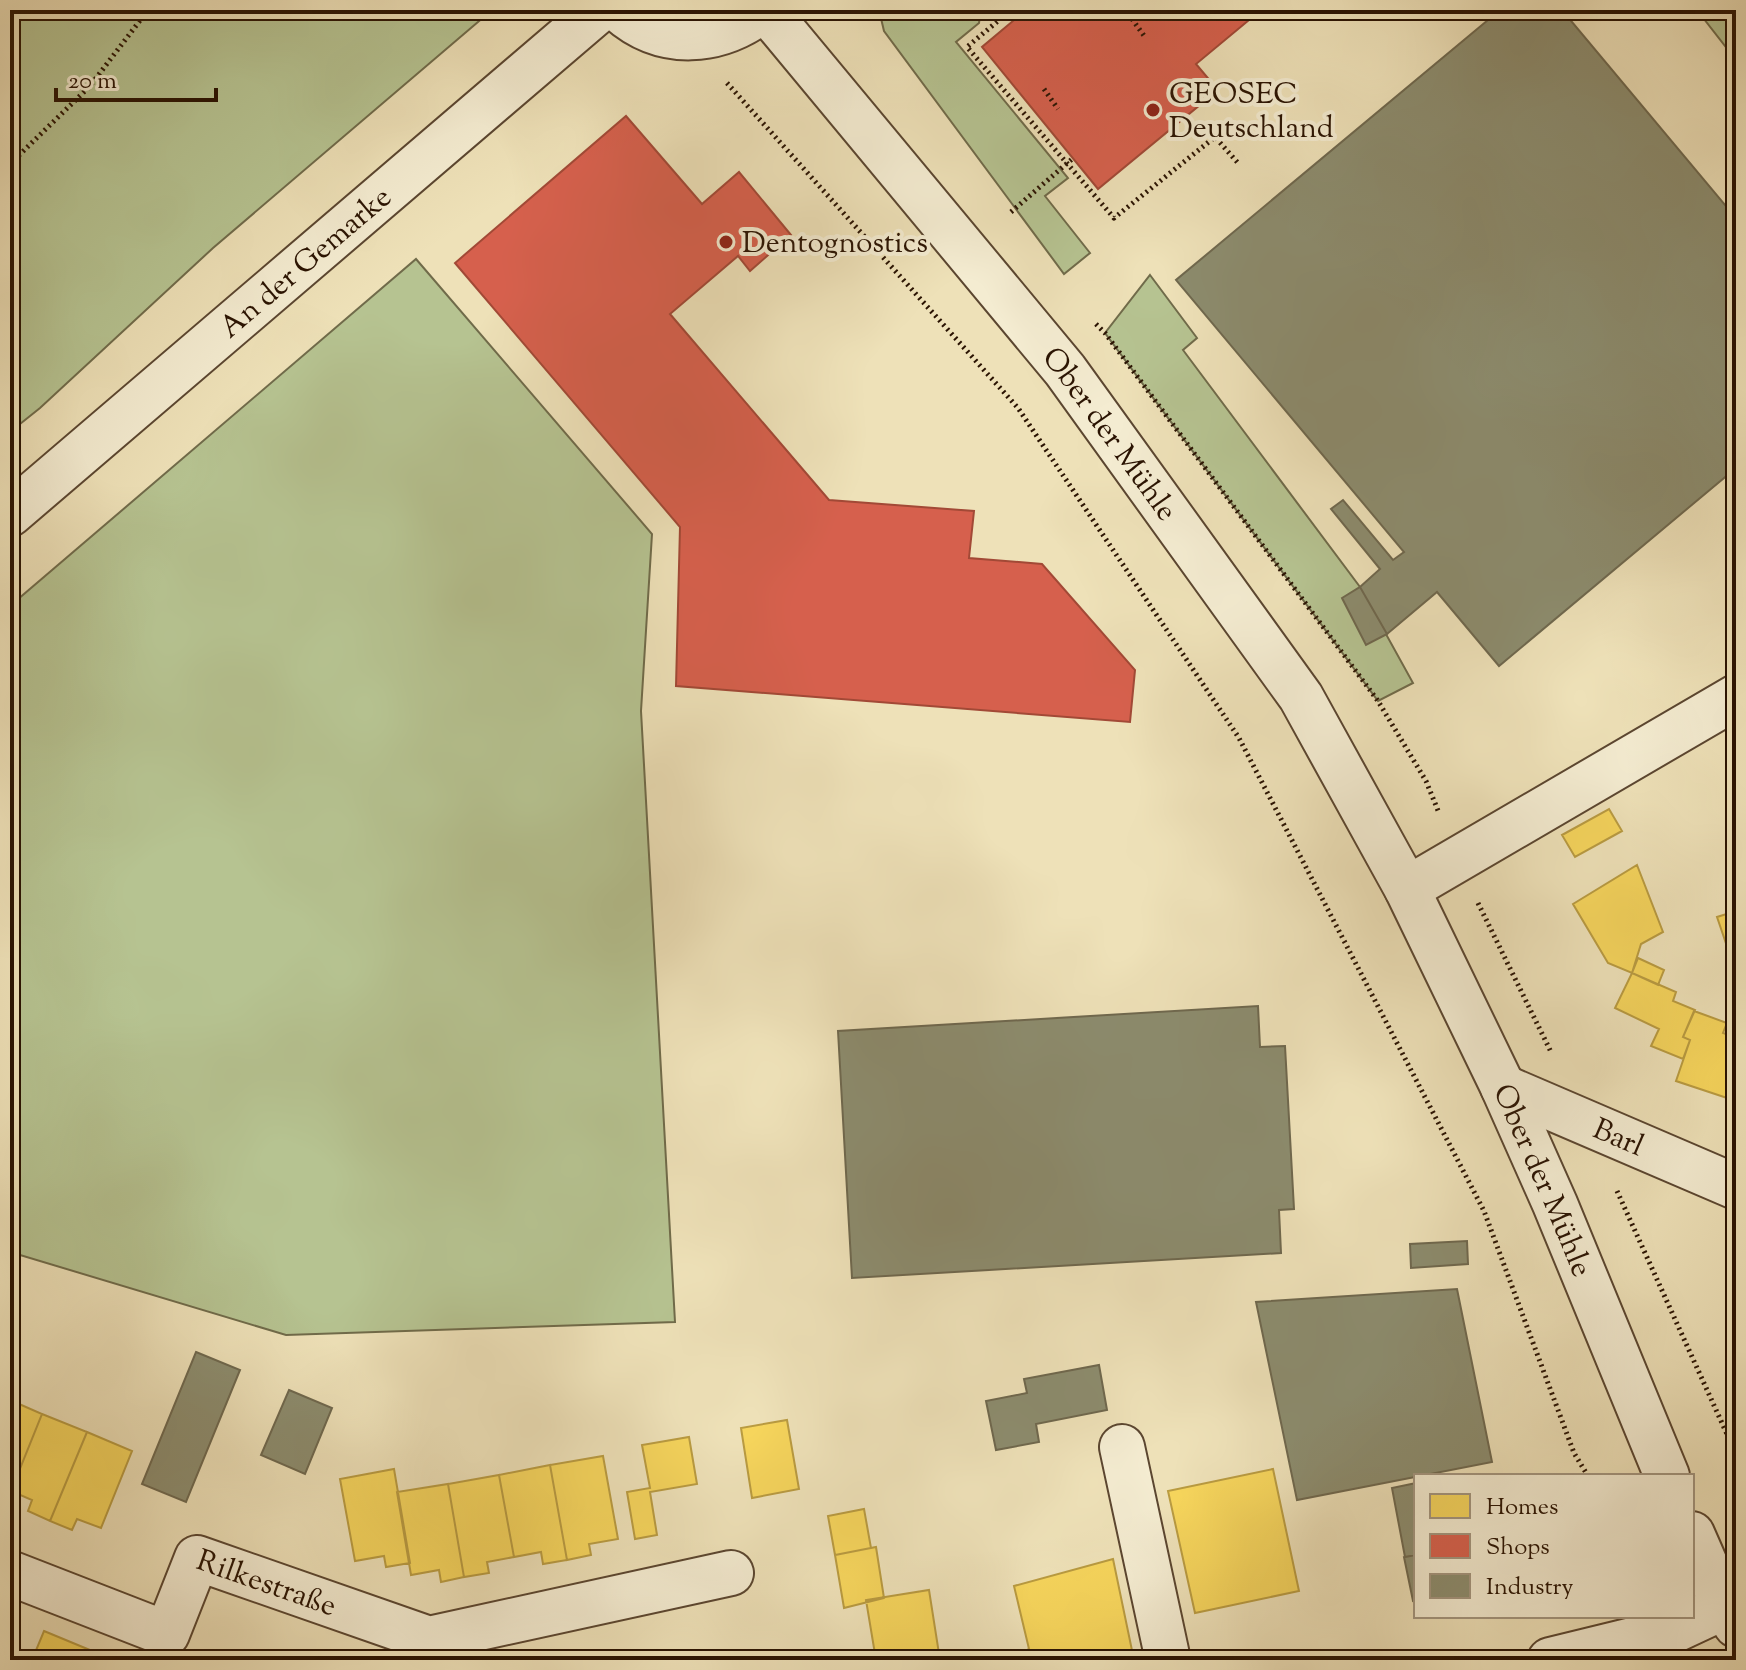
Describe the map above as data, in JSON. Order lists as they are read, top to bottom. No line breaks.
{"streets":{"street":["An der Gemarke","Ober der Mühle","Barl","Rilkestraße"]},"crossings":[["Ober der Mühle","Barl"]],"places":["GEOSEC Deutschland","Dentognostics"],"legend":["Homes","Shops","Industry"],"scale_bar":"20 m"}
